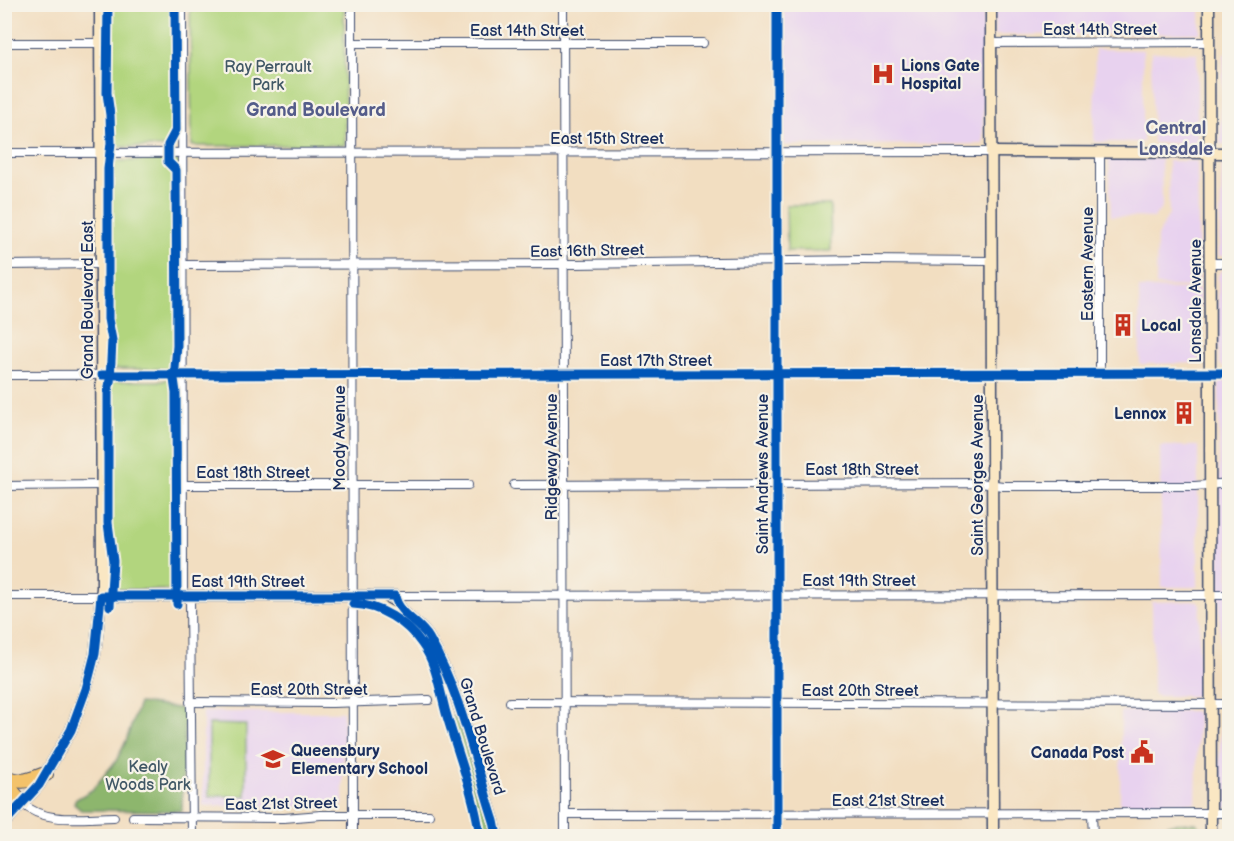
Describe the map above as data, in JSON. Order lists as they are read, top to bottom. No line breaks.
{"streets":{"street":["East 14th Street","East 15th Street","East 16th Street","Eastern Avenue","Grand Boulevard East","Lonsdale Avenue","East 17th Street","Moody Avenue","Ridgeway Avenue","East 18th Street","Saint Andrews Avenue","Saint Georges Avenue","East 19th Street","East 20th Street","Grand Boulevard","East 21st Street"]},"crossings":[["East 14th Street","Lonsdale Avenue"],["East 14th Street","Moody Avenue"],["East 14th Street","Ridgeway Avenue"],["East 14th Street","Saint Georges Avenue"],["East 15th Street","Eastern Avenue"],["East 15th Street","Grand Boulevard East"],["East 15th Street","Lonsdale Avenue"],["East 15th Street","Moody Avenue"],["East 15th Street","Ridgeway Avenue"],["East 15th Street","Saint Andrews Avenue"],["East 15th Street","Saint Georges Avenue"],["East 16th Street","Moody Avenue"],["East 16th Street","Ridgeway Avenue"],["East 16th Street","Saint Andrews Avenue"],["East 16th Street","Saint Georges Avenue"],["Eastern Avenue","East 17th Street"],["Grand Boulevard East","East 17th Street"],["Grand Boulevard East","East 19th Street"],["Lonsdale Avenue","East 17th Street"],["Lonsdale Avenue","East 18th Street"],["Lonsdale Avenue","East 19th Street"],["Lonsdale Avenue","East 20th Street"],["Lonsdale Avenue","East 21st Street"],["East 17th Street","Moody Avenue"],["East 17th Street","Ridgeway Avenue"],["East 17th Street","Saint Andrews Avenue"],["East 17th Street","Saint Georges Avenue"],["Moody Avenue","East 18th Street"],["Moody Avenue","East 19th Street"],["Moody Avenue","East 20th Street"],["Moody Avenue","East 21st Street"],["Ridgeway Avenue","East 18th Street"],["Ridgeway Avenue","East 19th Street"],["Ridgeway Avenue","East 20th Street"],["Ridgeway Avenue","East 21st Street"],["East 18th Street","Saint Andrews Avenue"],["East 18th Street","Saint Georges Avenue"],["Saint Andrews Avenue","East 19th Street"],["Saint Andrews Avenue","East 20th Street"],["Saint Andrews Avenue","East 21st Street"],["Saint Georges Avenue","East 19th Street"],["Saint Georges Avenue","East 20th Street"],["Saint Georges Avenue","East 21st Street"],["East 19th Street","Grand Boulevard"]],"districts":["Grand Boulevard","Central Lonsdale"],"parks":["Ray Perrault Park","Kealy Woods Park"],"places":{"hospital":["Lions Gate Hospital"],"building":["Local","Lennox"],"public building":["Canada Post"],"school or university":["Queensbury Elementary School"]}}
